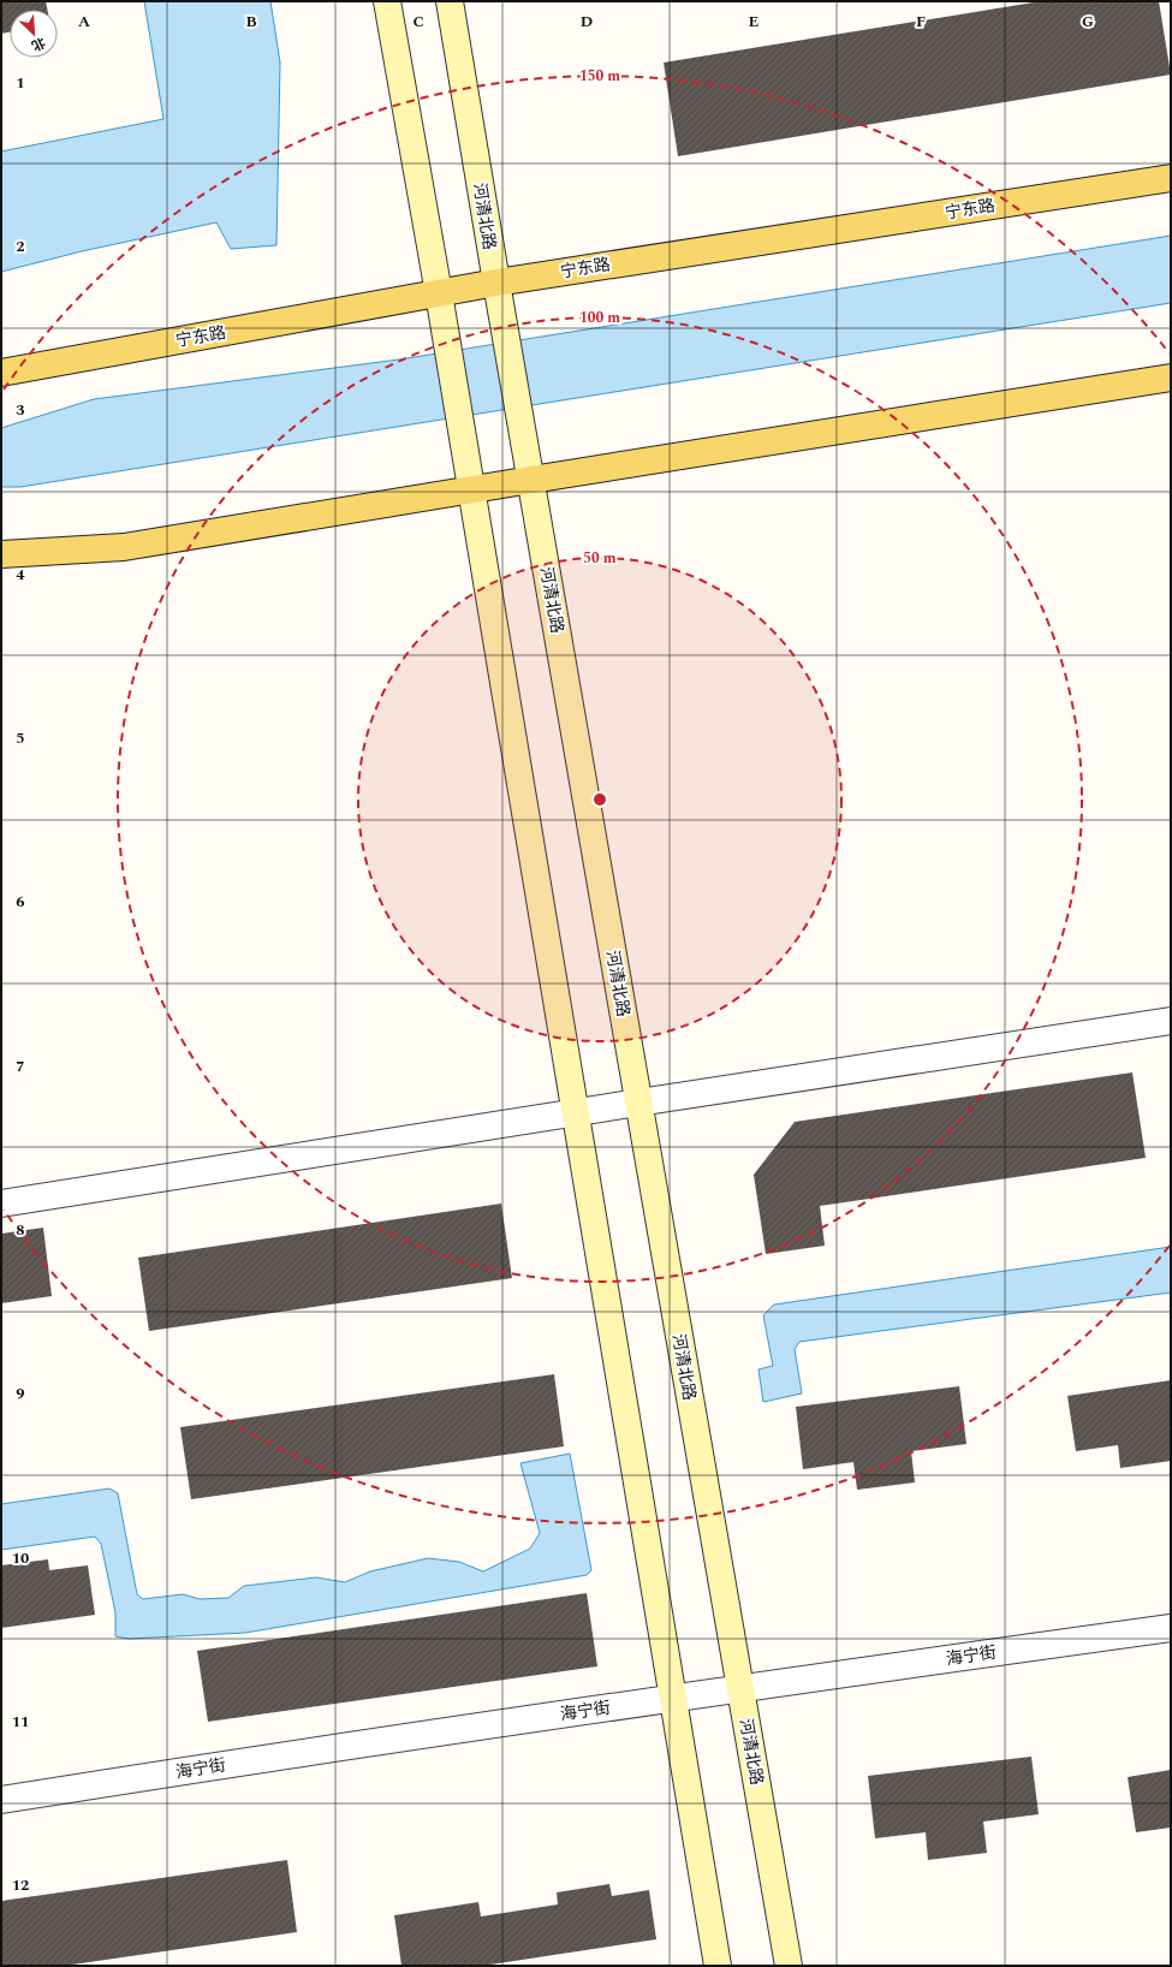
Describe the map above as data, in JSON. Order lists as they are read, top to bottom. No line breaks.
{"streets":{"main road":["宁东路","河清北路"],"street":["海宁街"]},"crossings":[["宁东路","河清北路"],["河清北路","海宁街"]],"north":"bottom right","grid":{"columns":["A","B","C","D","E","F","G"],"rows":["1","2","3","4","5","6","7","8","9","10","11","12"]},"rings":["150 m","100 m","50 m"]}
